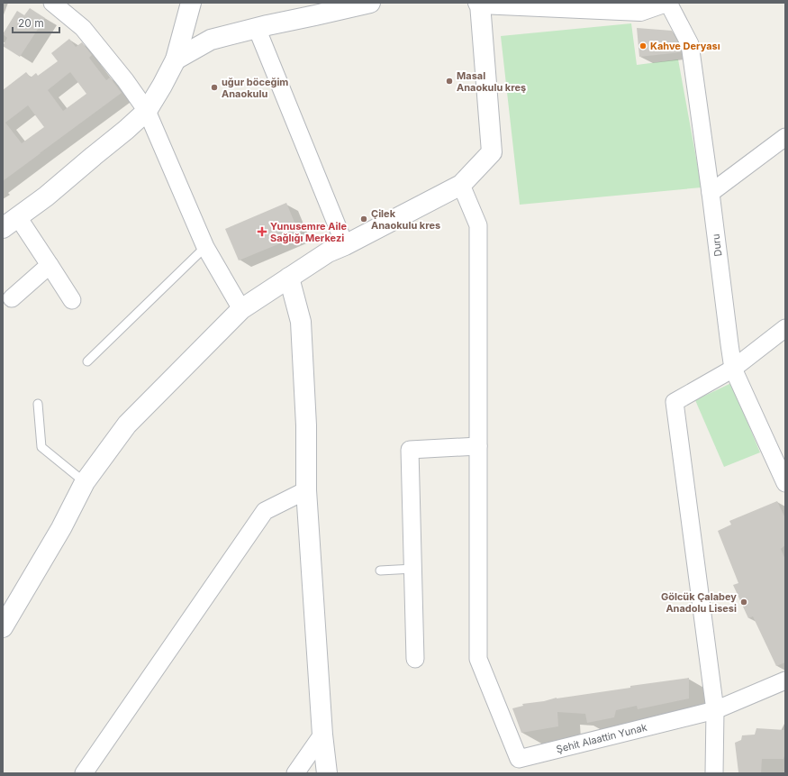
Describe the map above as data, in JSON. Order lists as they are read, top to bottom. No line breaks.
{"streets":{"street":["Duru","Şehit Alaattin Yunak"]},"places":{"other":["Kahve Deryası","Masal Anaokulu kreş","uğur böceğim Anaokulu","Çilek Anaokulu kres","Gölcük Çalabey Anadolu Lisesi"],"health":["Yunusemre Aile Sağlığı Merkezi"]},"scale_bar":"20 m"}
